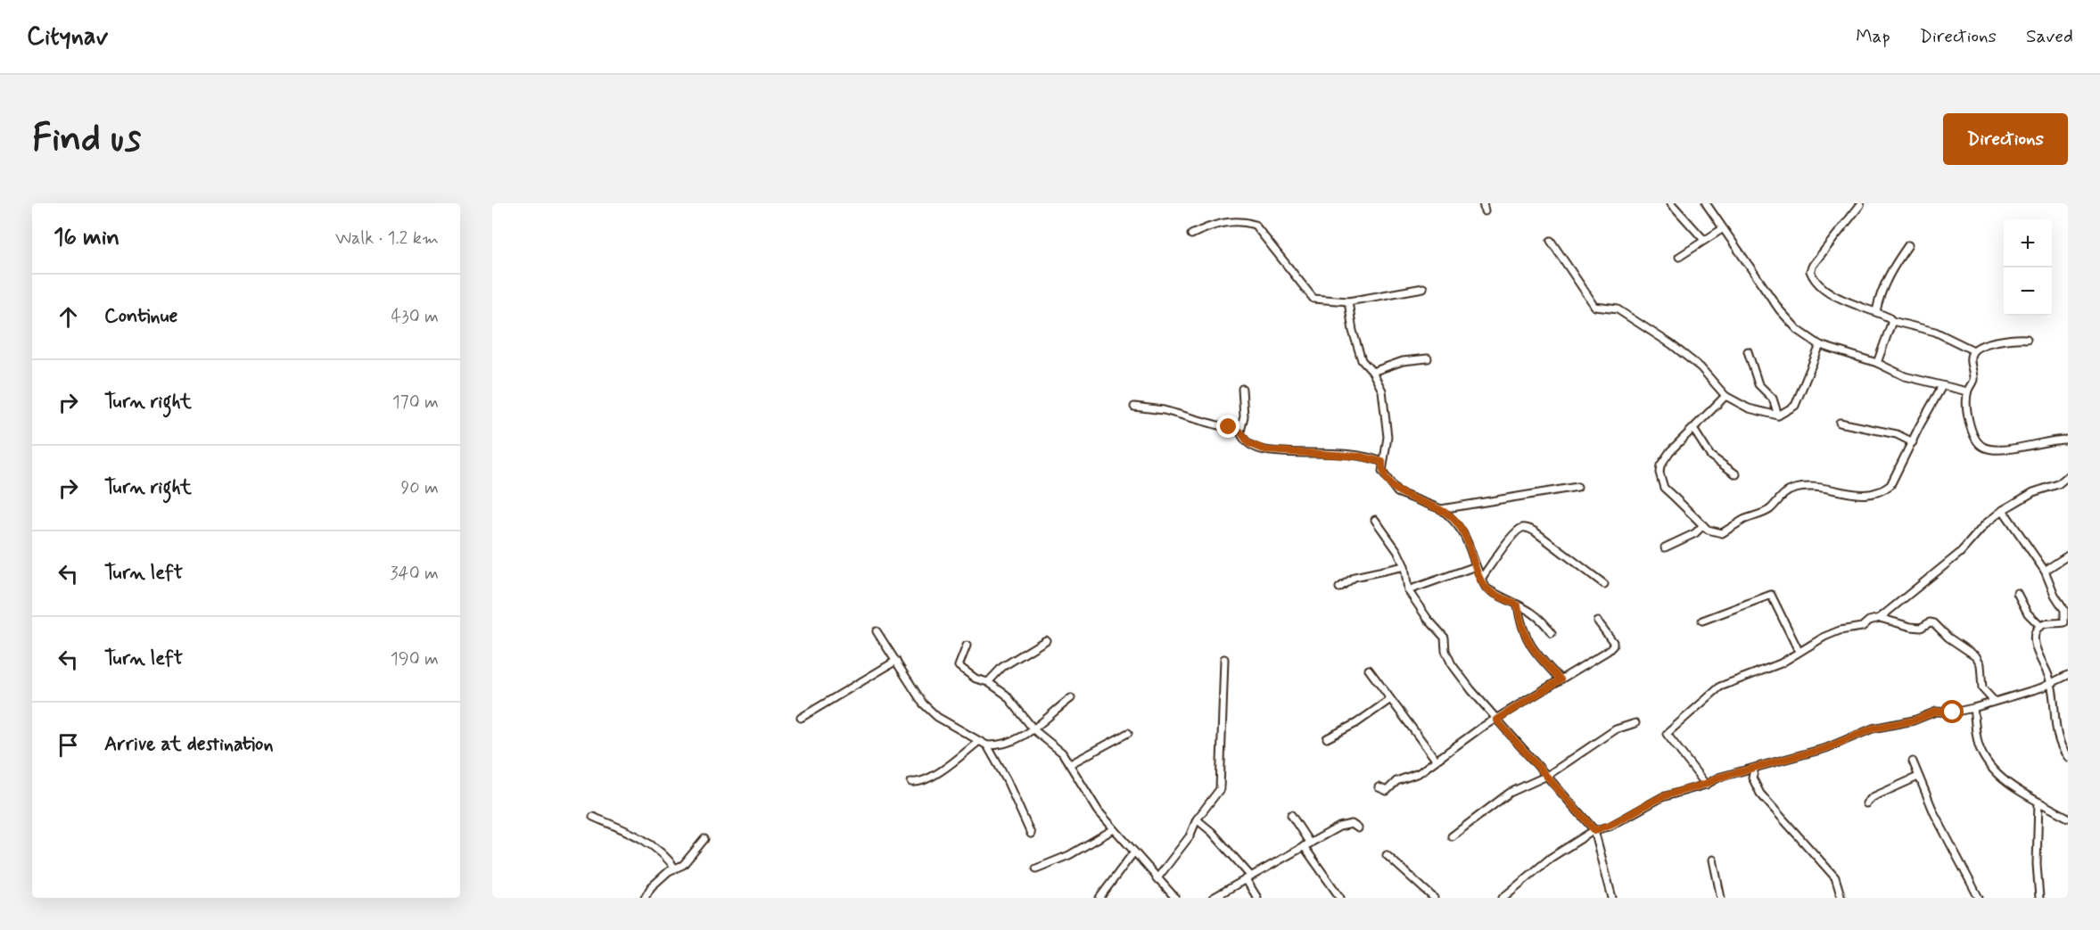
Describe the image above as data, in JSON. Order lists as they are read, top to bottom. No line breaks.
{"page":{"header":"Citynav","nav":["Map","Directions","Saved"],"buttons":"Directions","title":"Find us","heading":["16 min","Walk · 1.2 km"],"map_buttons":["+","−"],"list":[["Continue","430 m"],["Turn right","170 m"],["Turn right","90 m"],["Turn left","340 m"],["Turn left","190 m"],"Arrive at destination"]}}
